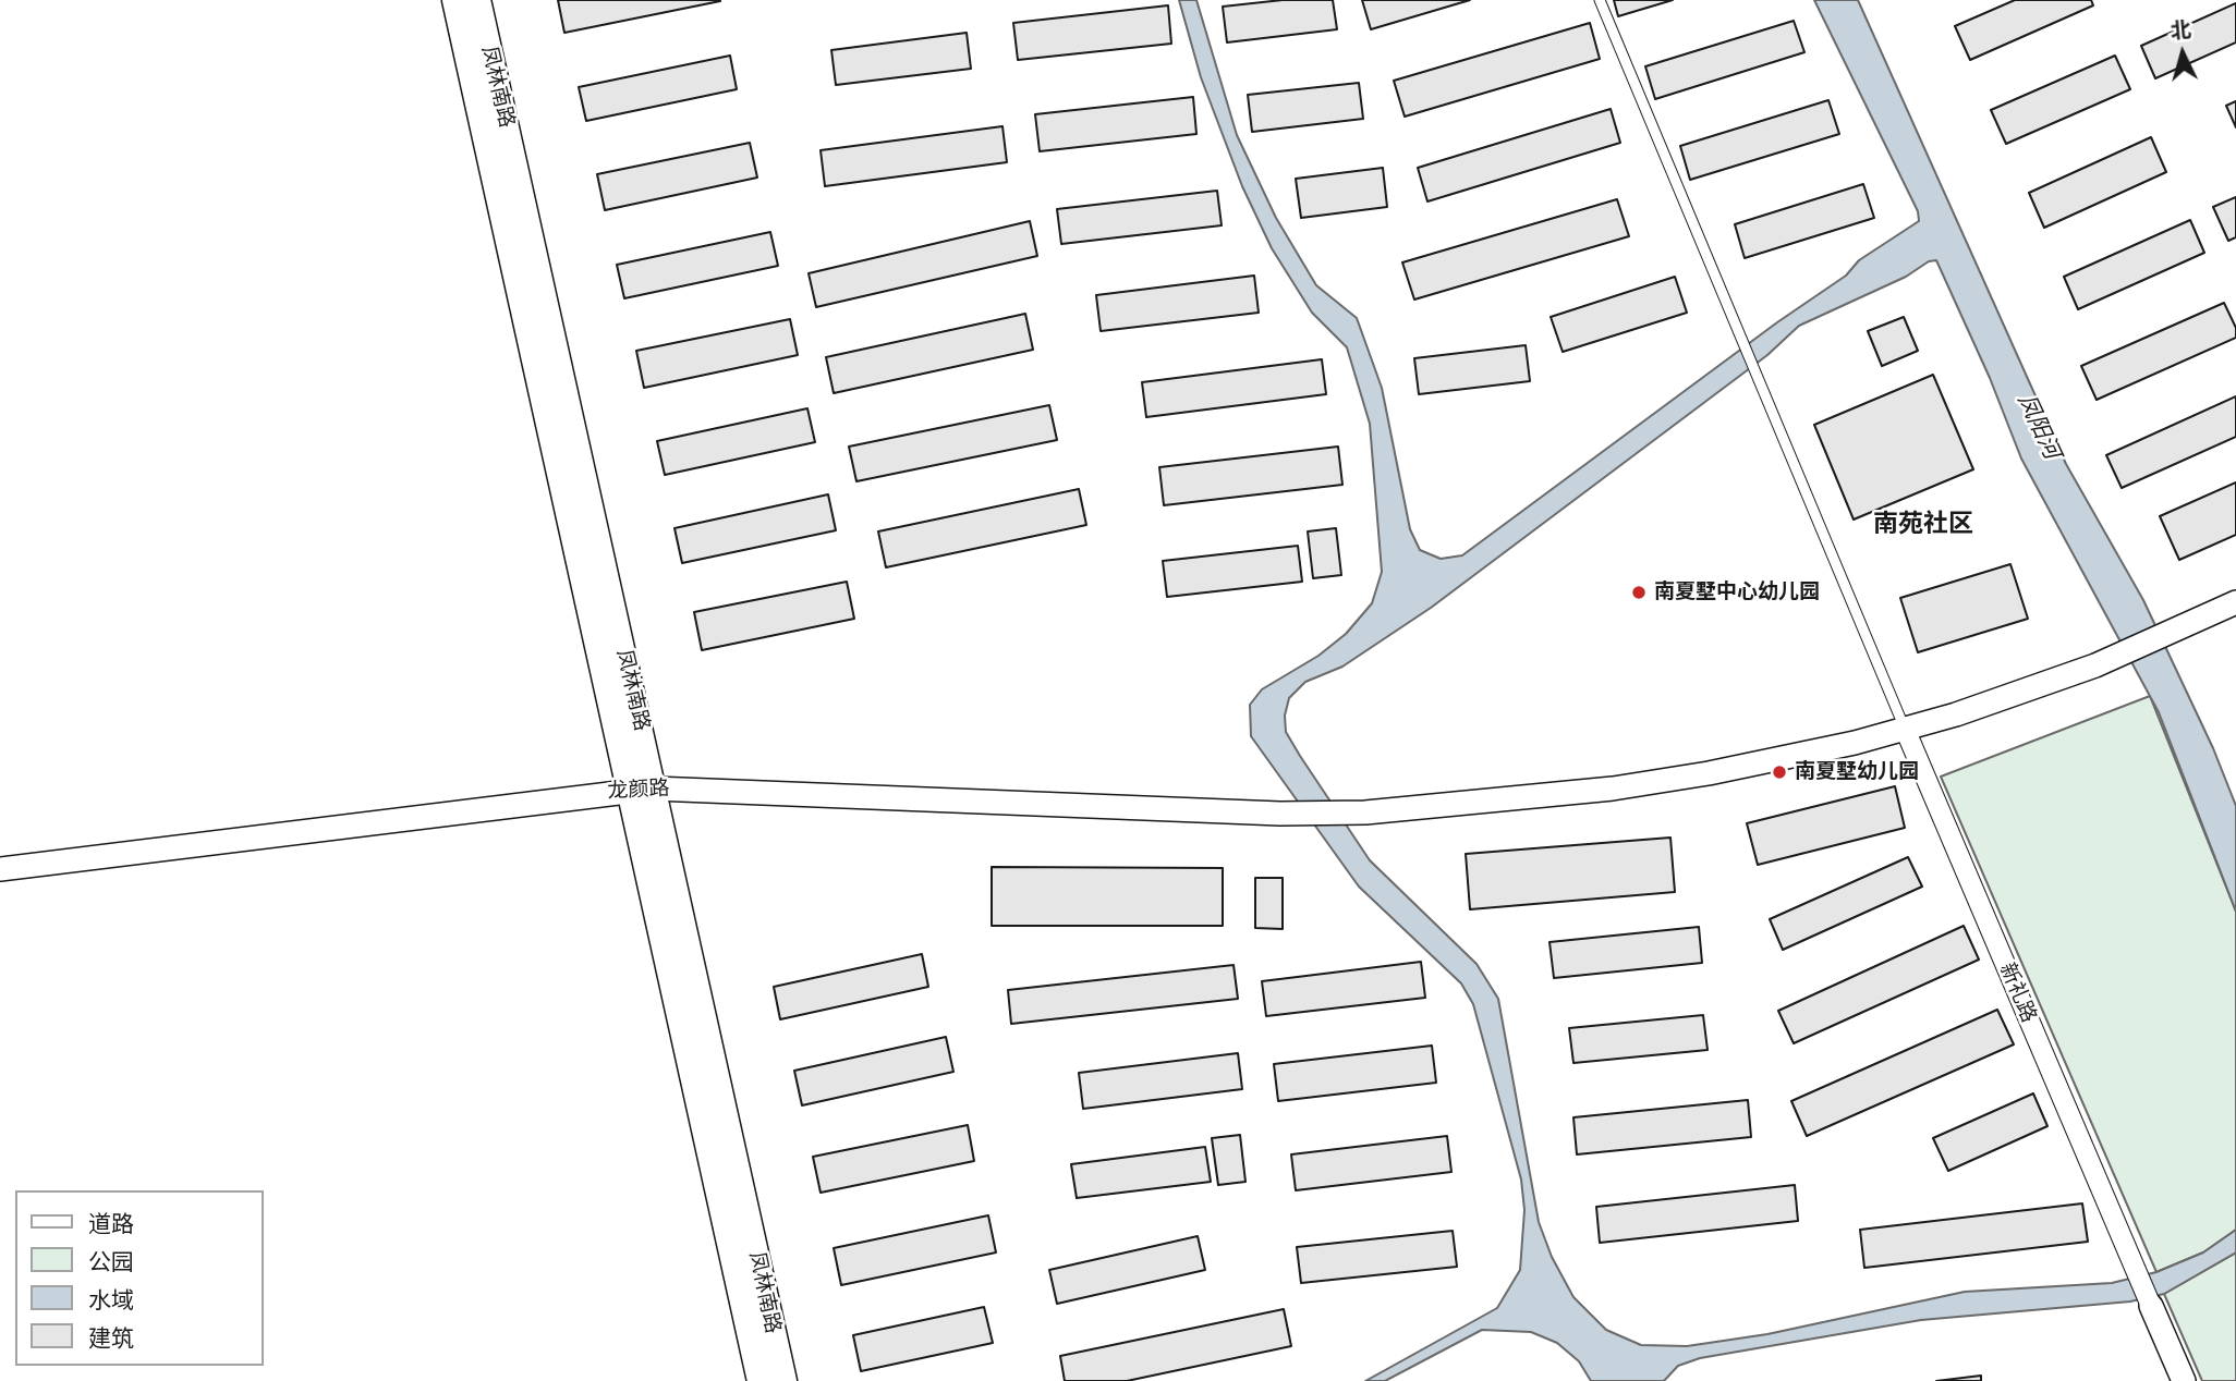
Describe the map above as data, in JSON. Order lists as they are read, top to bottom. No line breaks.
{"streets":{"main road":["凤林南路"],"street":["龙颜路","新礼路"]},"crossings":[["凤林南路","龙颜路"],["龙颜路","新礼路"]],"districts":["南苑社区"],"water":["凤阳河"],"places":["南夏墅中心幼儿园","南夏墅幼儿园"],"legend":["道路","公园","水域","建筑"],"north":"top"}
